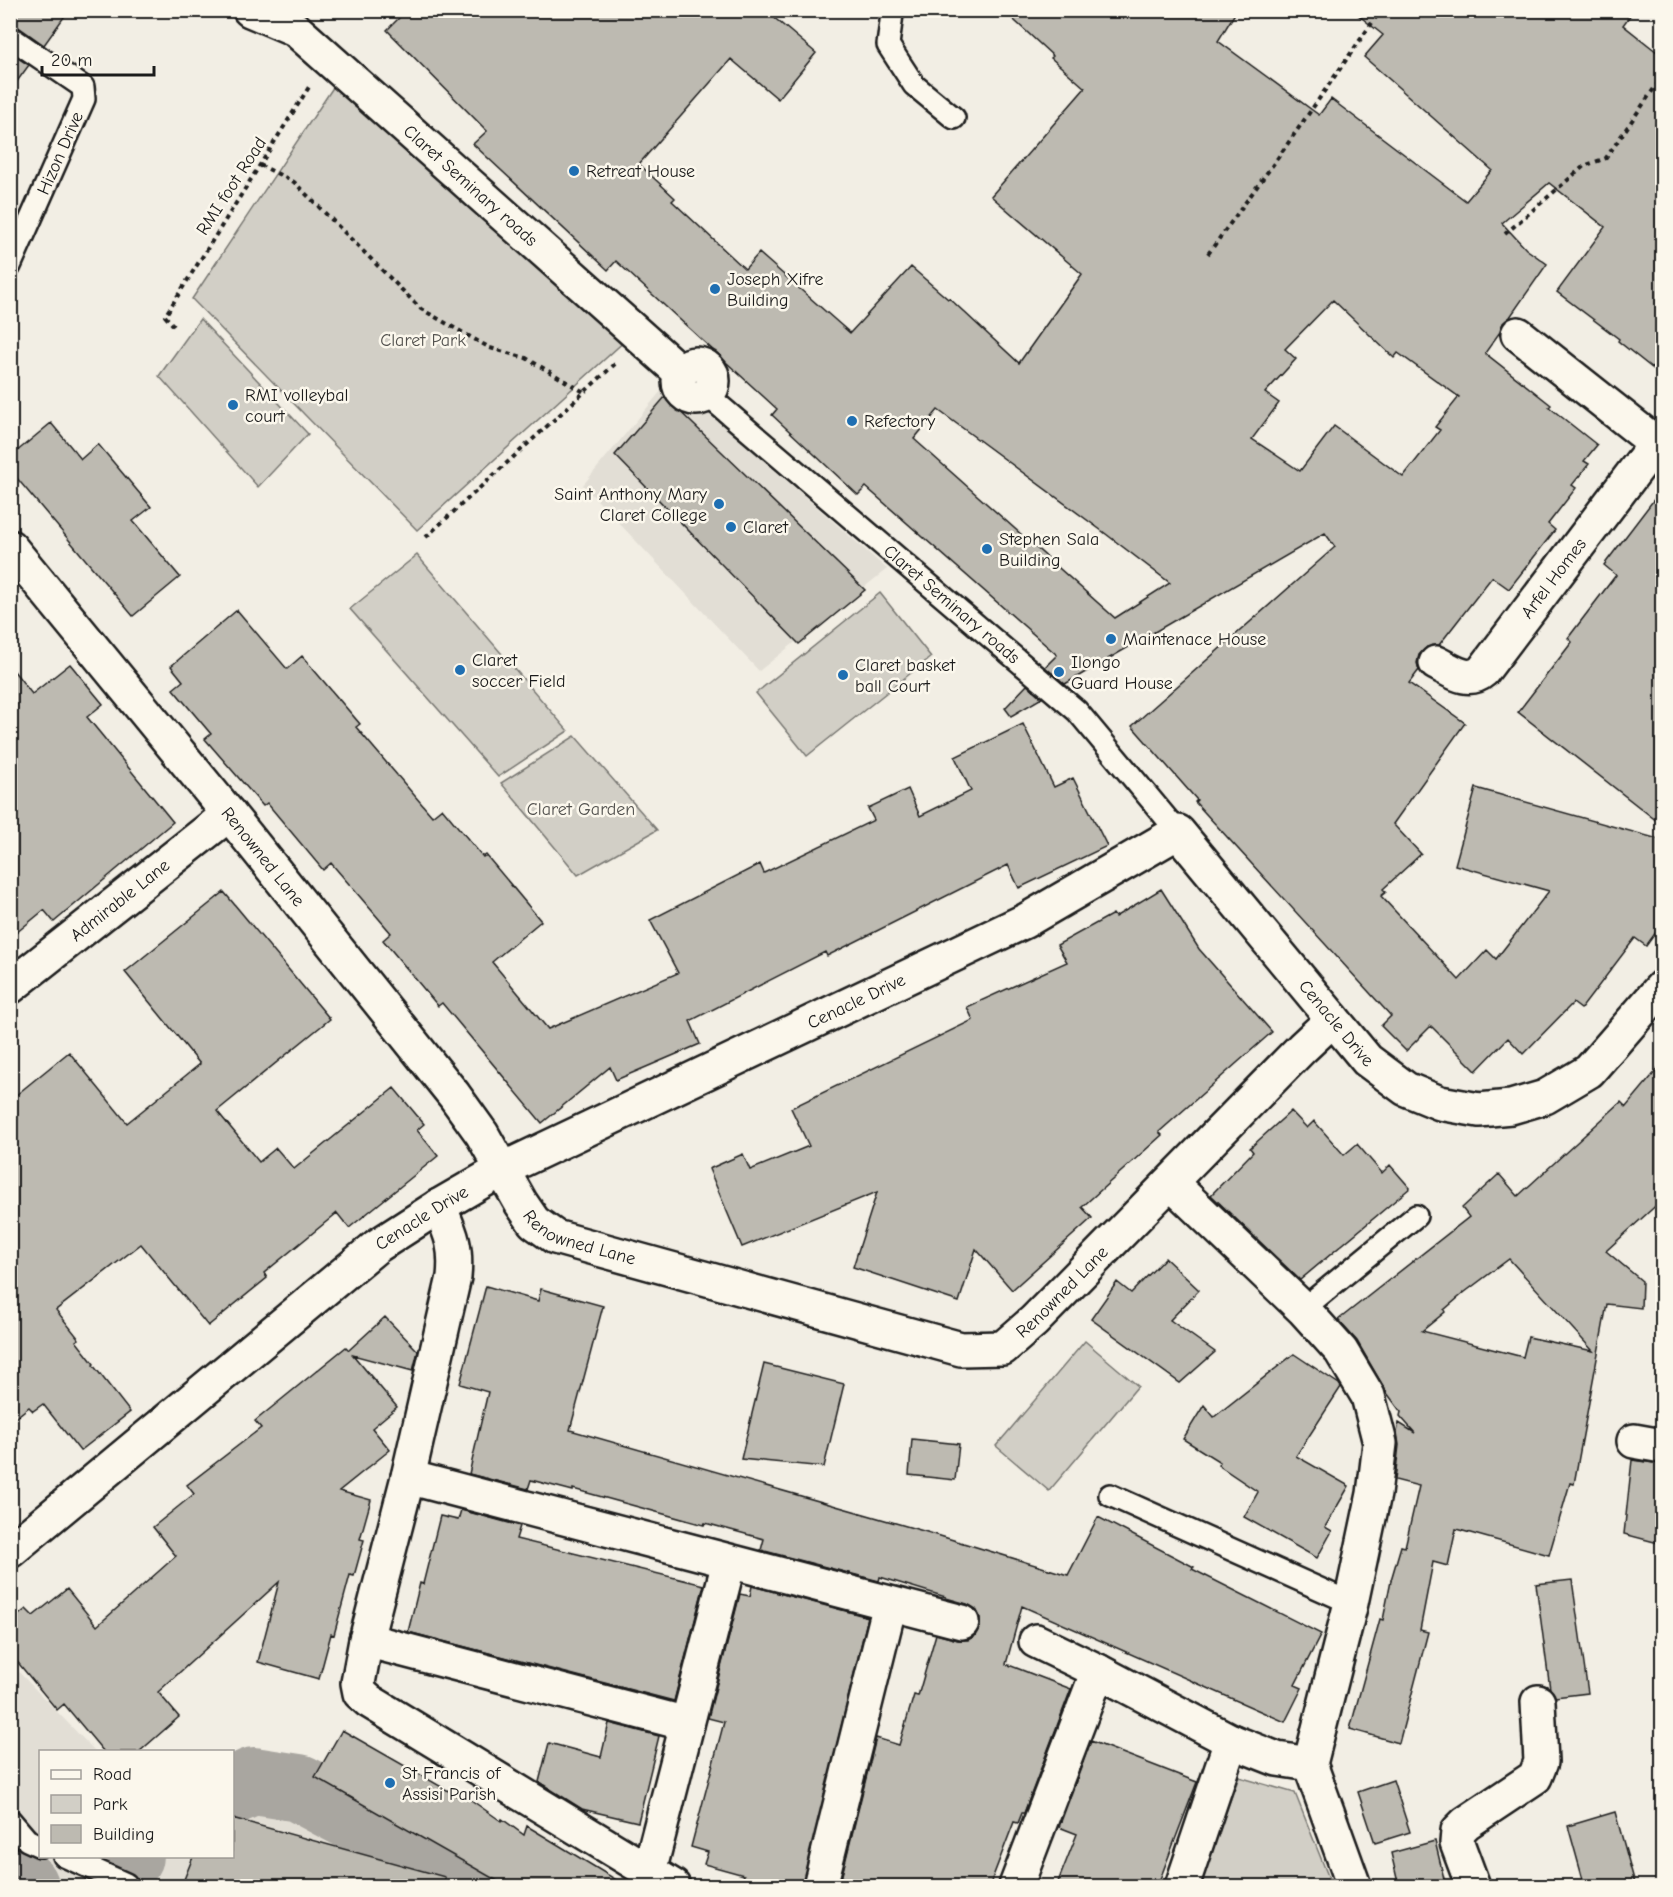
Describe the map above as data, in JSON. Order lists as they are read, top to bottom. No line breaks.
{"streets":{"street":["Claret Seminary roads","Arfel Homes","Renowned Lane","Admirable Lane","Cenacle Drive"],"lane":["Hizon Drive"],"path":["RMI foot Road"]},"crossings":[["Claret Seminary roads","RMI foot Road"],["Claret Seminary roads","Cenacle Drive"],["Renowned Lane","Admirable Lane"],["Renowned Lane","Cenacle Drive"]],"parks":["Claret Park","Claret Garden"],"places":["Retreat House","Joseph Xifre Building","RMI volleybal court","Refectory","Saint Anthony Mary Claret College","Claret","Stephen Sala Building","Maintenace House","Claret soccer Field","Ilongo Guard House","Claret basket ball Court","St Francis of Assisi Parish"],"legend":["Road","Park","Building"],"scale_bar":"20 m"}
